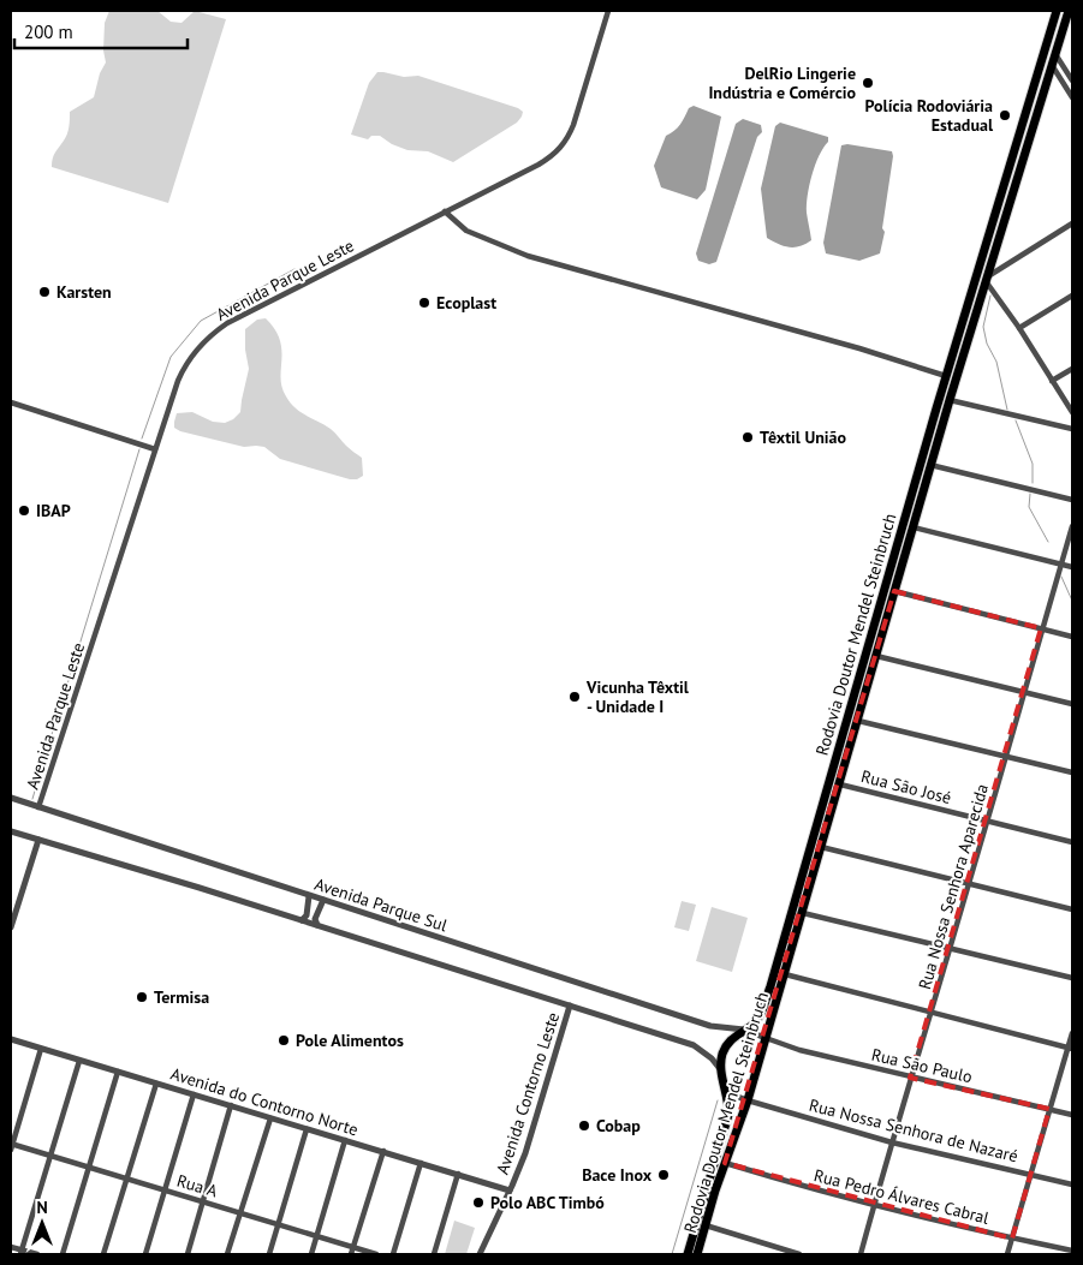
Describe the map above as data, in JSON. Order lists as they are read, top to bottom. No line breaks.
{"streets":{"highway":["Rodovia Doutor Mendel Steinbruch"],"street":["Avenida Parque Leste","Rua São José","Rua Nossa Senhora Aparecida","Avenida Parque Sul","Rua São Paulo","Avenida Contorno Leste","Avenida do Contorno Norte","Rua Nossa Senhora de Nazaré","Rua A","Rua Pedro Álvares Cabral"]},"crossings":[["Avenida Parque Leste","Avenida Parque Sul"],["Rodovia Doutor Mendel Steinbruch","Rua São José"],["Rodovia Doutor Mendel Steinbruch","Avenida Parque Sul"],["Rodovia Doutor Mendel Steinbruch","Rua São Paulo"],["Rodovia Doutor Mendel Steinbruch","Rua Nossa Senhora de Nazaré"],["Rodovia Doutor Mendel Steinbruch","Rua Pedro Álvares Cabral"],["Rua São José","Rua Nossa Senhora Aparecida"],["Rua Nossa Senhora Aparecida","Rua São Paulo"],["Rua Nossa Senhora Aparecida","Rua Nossa Senhora de Nazaré"],["Rua Nossa Senhora Aparecida","Rua Pedro Álvares Cabral"],["Avenida Parque Sul","Rua São Paulo"],["Avenida Contorno Leste","Avenida do Contorno Norte"]],"places":["DelRio Lingerie Indústria e Comércio","Polícia Rodoviária Estadual","Karsten","Ecoplast","Têxtil União","IBAP","Vicunha Têxtil - Unidade I","Termisa","Pole Alimentos","Cobap","Bace Inox","Polo ABC Timbó"],"scale_bar":"200 m","north":"top"}
